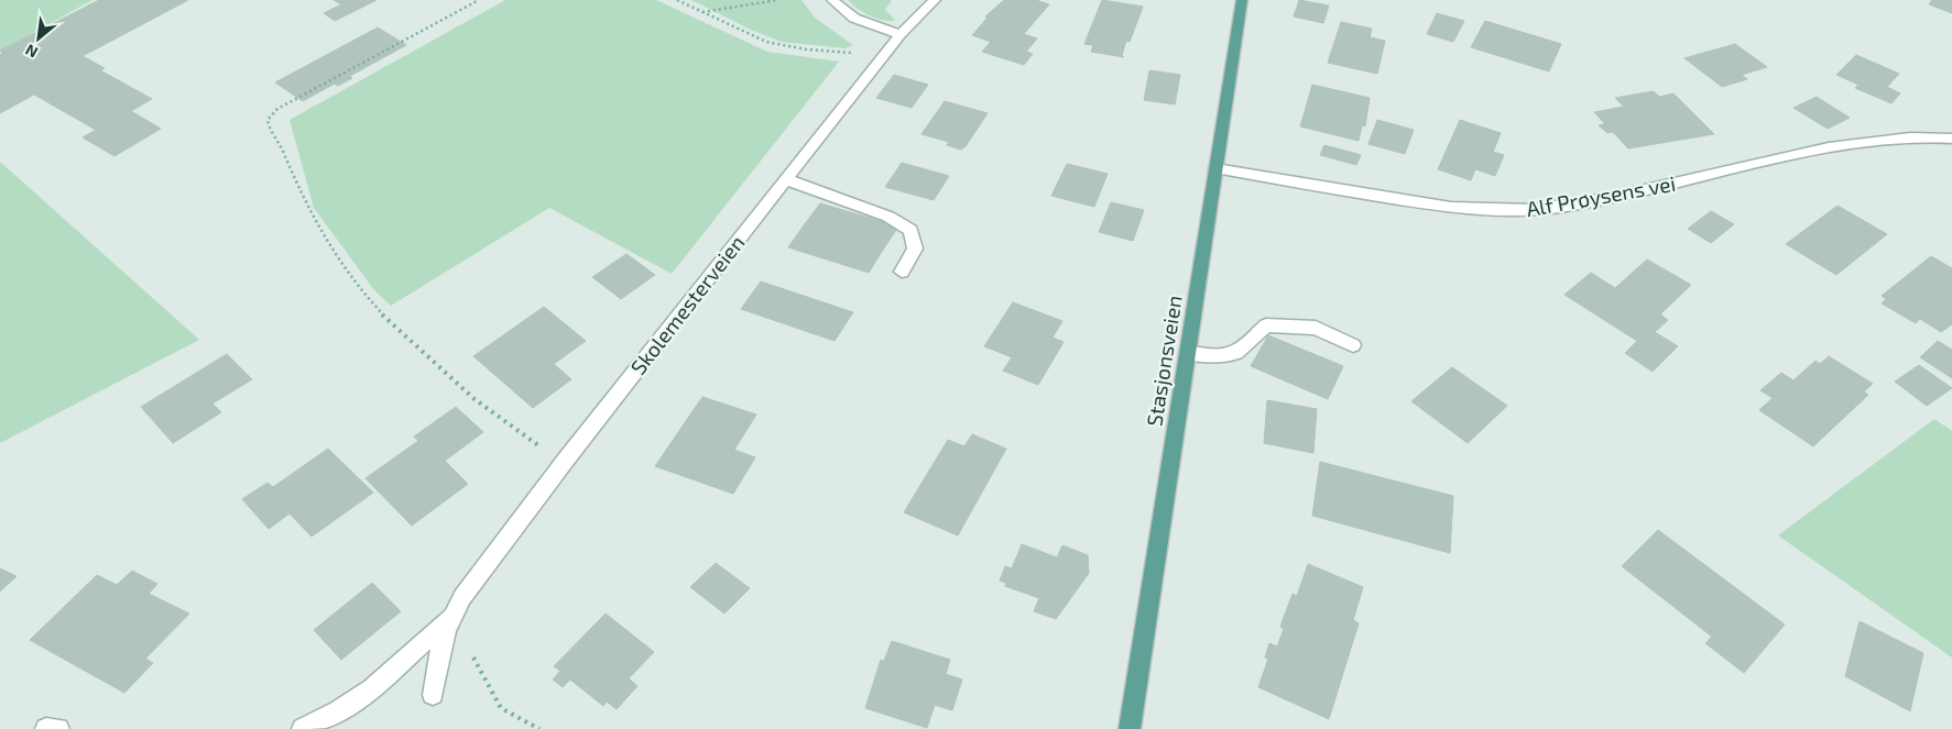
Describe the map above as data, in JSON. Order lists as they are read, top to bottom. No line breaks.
{"streets":{"main road":["Stasjonsveien"],"street":["Alf Prøysens vei","Skolemesterveien"]},"crossings":[["Alf Prøysens vei","Stasjonsveien"]],"north":"bottom left"}
